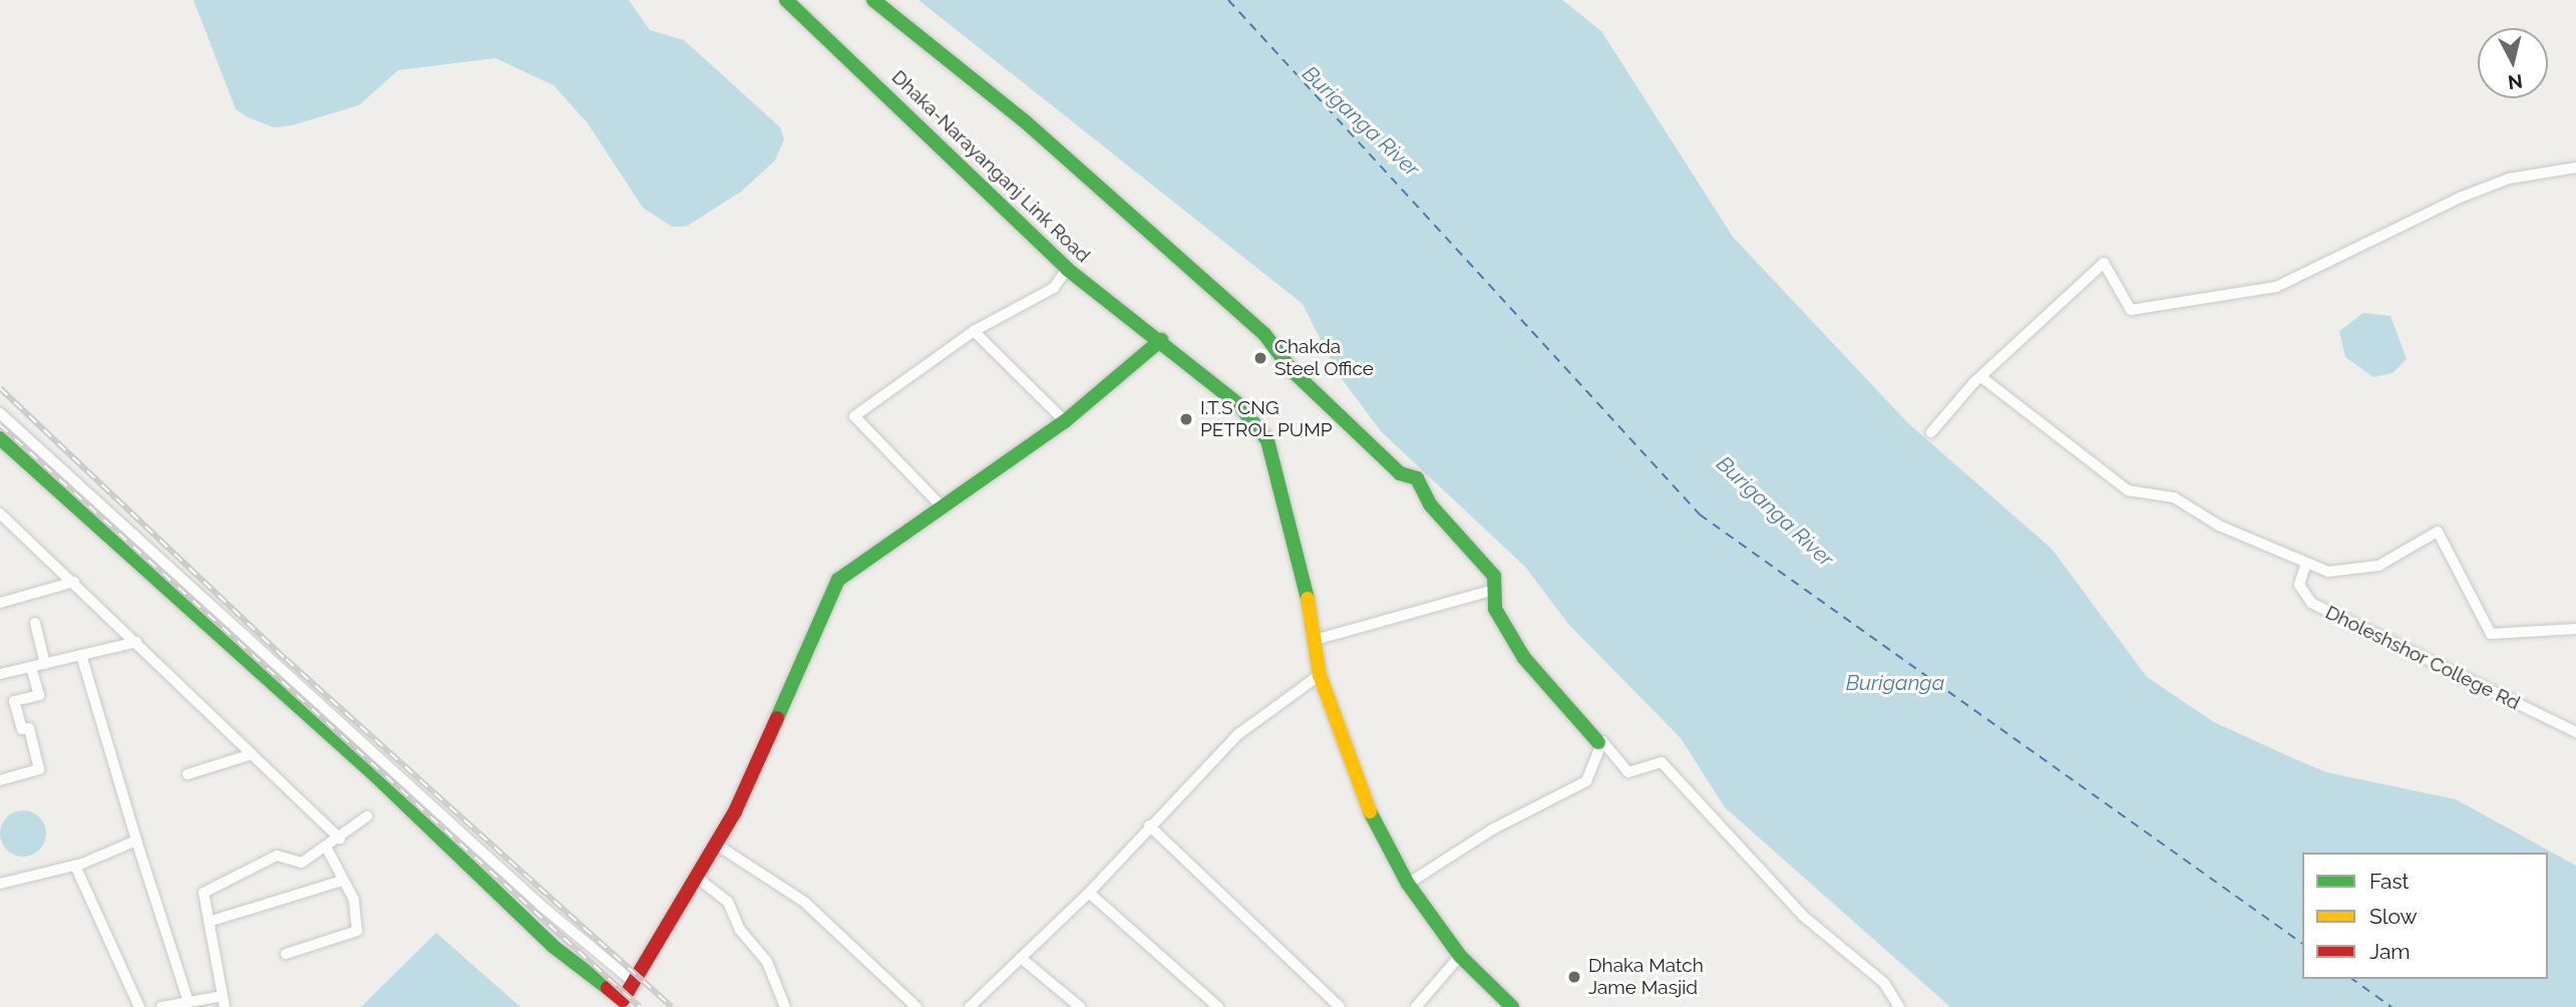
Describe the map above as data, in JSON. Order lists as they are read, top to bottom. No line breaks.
{"streets":{"main road":["Dhaka-Narayanganj Link Road"],"street":["Dholeshshor College Rd"]},"water":["Buriganga River","Buriganga"],"places":["Chakda Steel Office","I.T.S CNG PETROL PUMP","Dhaka Match Jame Masjid"],"legend":["Fast","Slow","Jam"],"north":"bottom"}
